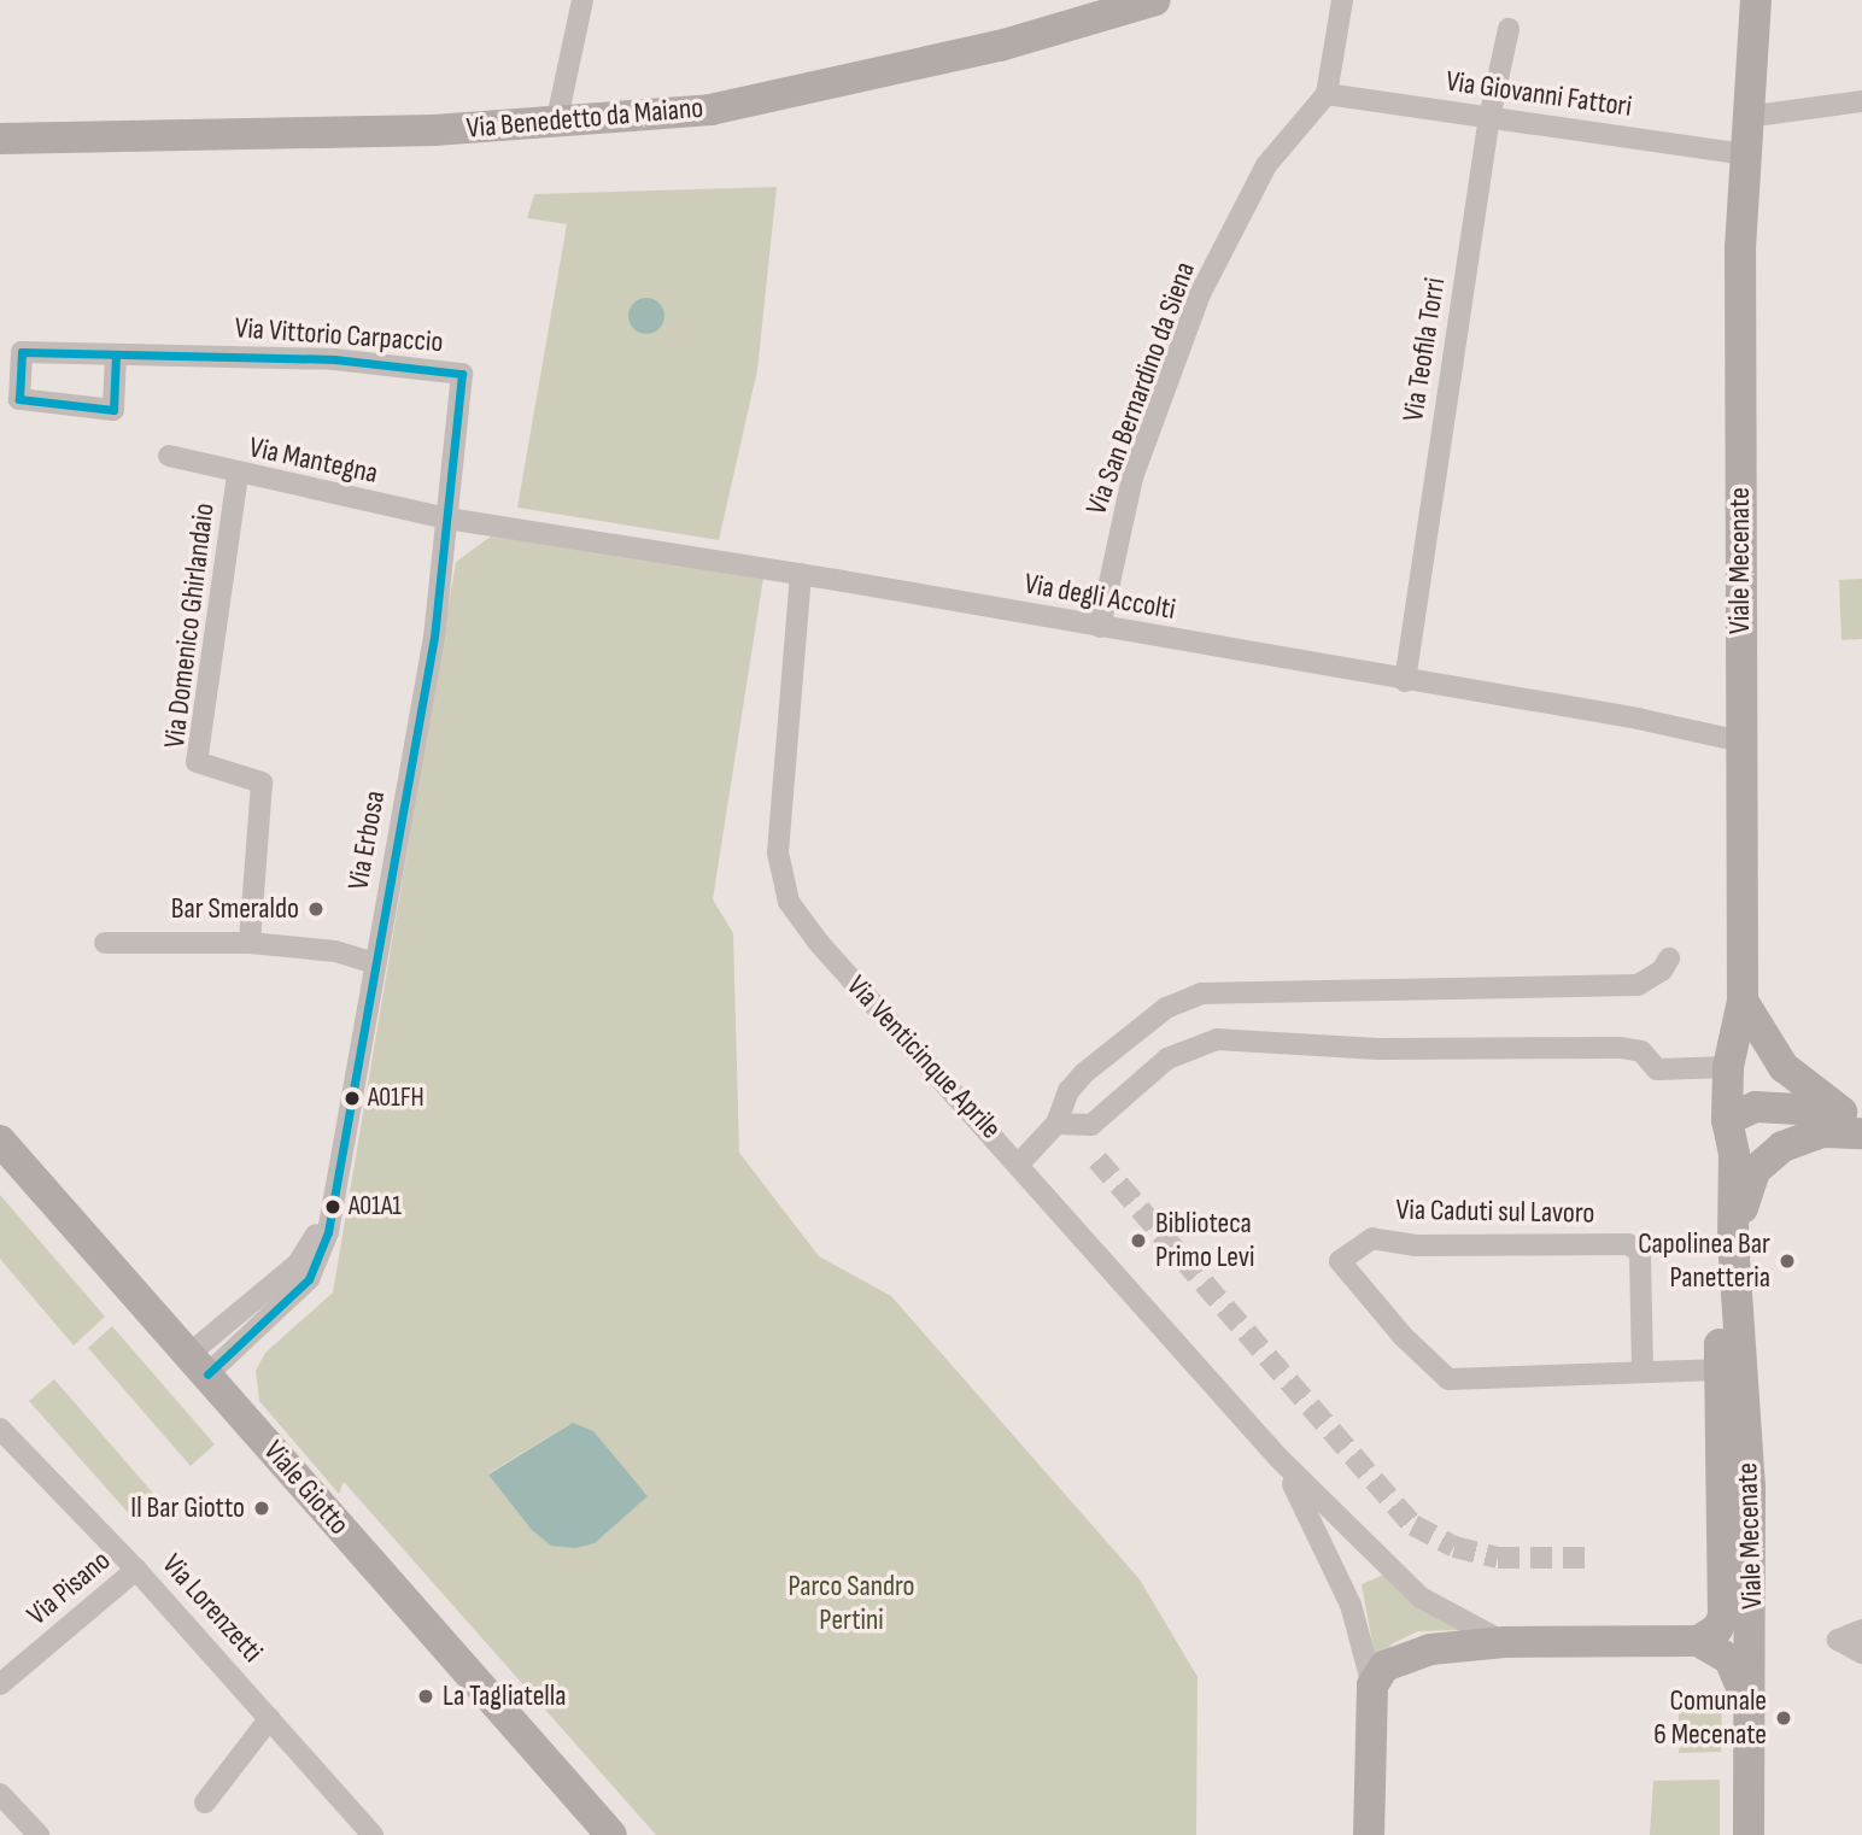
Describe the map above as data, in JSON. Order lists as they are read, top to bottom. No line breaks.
{"streets":{"main road":["Via Benedetto da Maiano","Viale Mecenate","Via Venticinque Aprile","Viale Giotto"],"street":["Via Giovanni Fattori","Via Vittorio Carpaccio","Via Teofila Torri","Via San Bernardino da Siena","Via Mantegna","Via degli Accolti","Via Domenico Ghirlandaio","Via Erbosa","Via Caduti sul Lavoro","Via Pisano","Via Lorenzetti"]},"crossings":[["Via Giovanni Fattori","Via Teofila Torri"],["Via Giovanni Fattori","Via San Bernardino da Siena"],["Via Giovanni Fattori","Viale Mecenate"],["Via Vittorio Carpaccio","Via Mantegna"],["Via Vittorio Carpaccio","Via degli Accolti"],["Via Vittorio Carpaccio","Via Erbosa"],["Via Teofila Torri","Via degli Accolti"],["Via San Bernardino da Siena","Via degli Accolti"],["Via Mantegna","Via degli Accolti"],["Via Mantegna","Via Domenico Ghirlandaio"],["Via Mantegna","Via Erbosa"],["Viale Mecenate","Via degli Accolti"],["Viale Mecenate","Via Venticinque Aprile"],["Viale Mecenate","Via Caduti sul Lavoro"],["Via degli Accolti","Via Erbosa"],["Via degli Accolti","Via Venticinque Aprile"],["Via Erbosa","Viale Giotto"],["Via Pisano","Via Lorenzetti"]],"parks":["Parco Sandro Pertini"],"places":["Bar Smeraldo","A01FH","A01A1","Biblioteca Primo Levi","Capolinea Bar Panetteria","Il Bar Giotto","La Tagliatella","Comunale 6 Mecenate"]}
